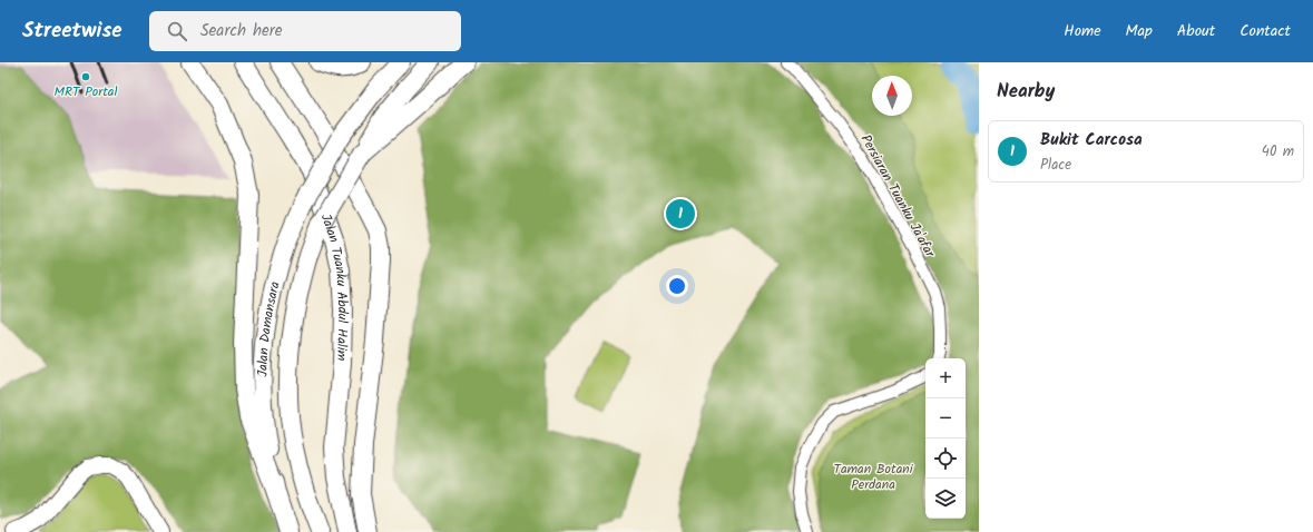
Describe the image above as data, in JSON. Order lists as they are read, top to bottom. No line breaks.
{"streets":{"main road":["Jalan Tuanku Abdul Halim","Jalan Damansara"],"street":["Persiaran Tuanku Ja'afar"]},"parks":["Taman Botani Perdana"],"places":["MRT Portal"],"north":"top","page":{"header":"Streetwise","search":"Search here","nav":["Home","Map","About","Contact"],"heading":"Nearby","list":[{"mark":"1","name":"Bukit Carcosa","note":"Place","value":"40 m"}],"pins":"1","map_buttons":["+","−"]}}
